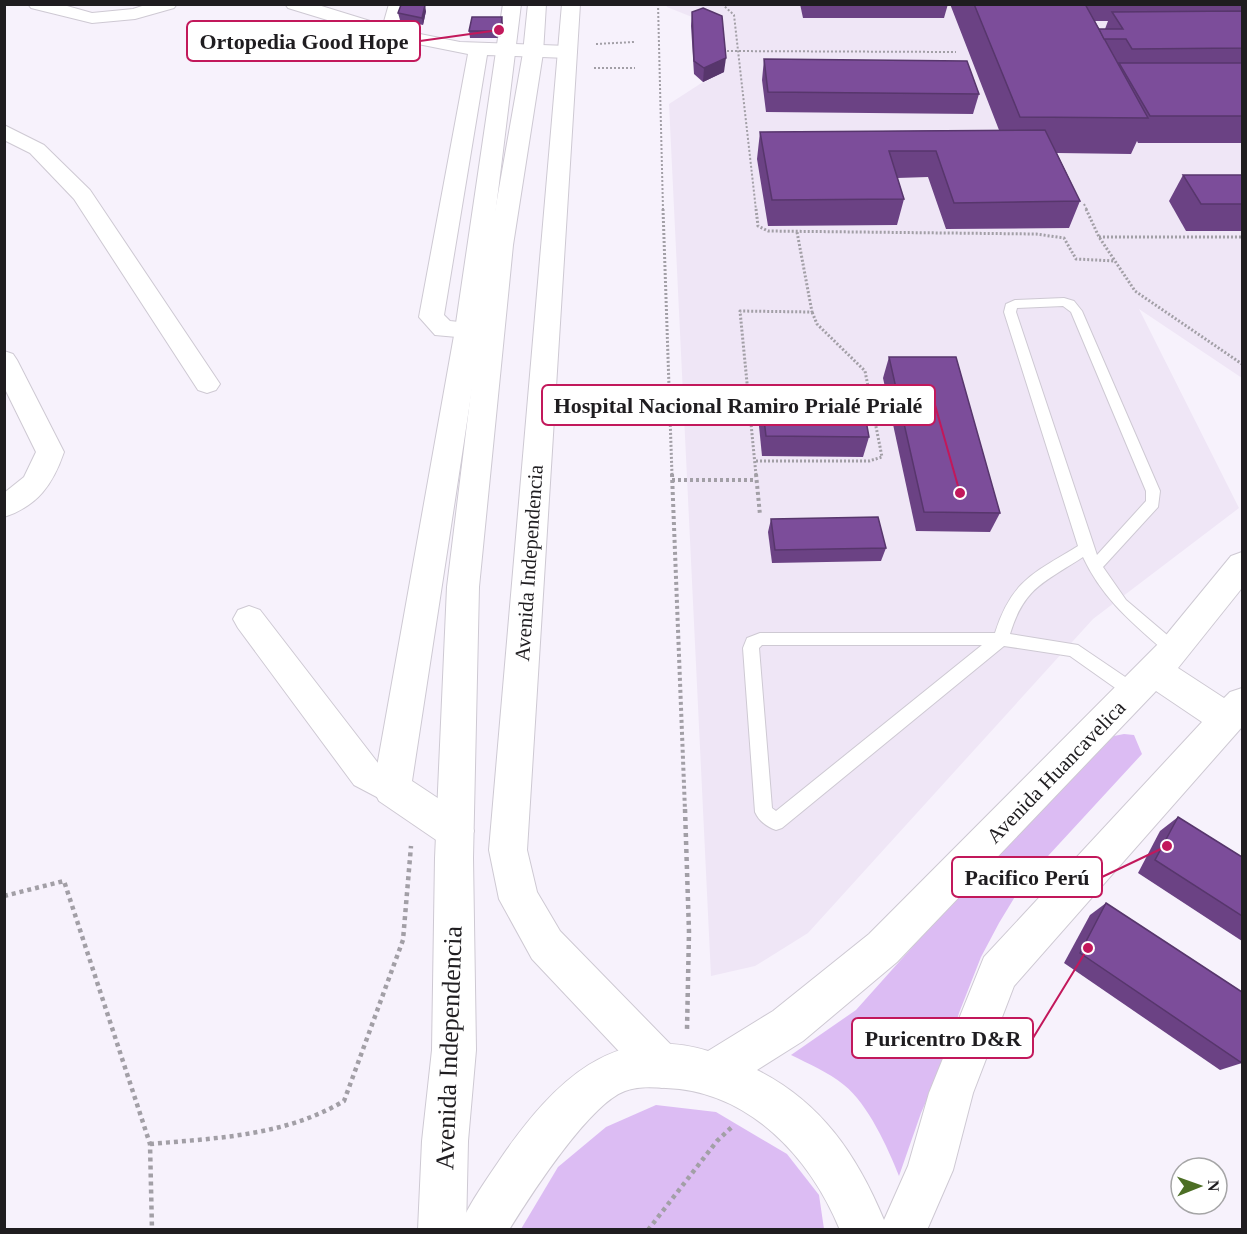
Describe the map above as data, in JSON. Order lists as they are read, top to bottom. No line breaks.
{"streets":{"main road":["Avenida Independencia","Avenida Huancavelica"]},"crossings":[["Avenida Independencia","Avenida Huancavelica"]],"places":["Ortopedia Good Hope","Hospital Nacional Ramiro Prialé Prialé","Pacifico Perú","Puricentro D&R"],"north":"right"}
